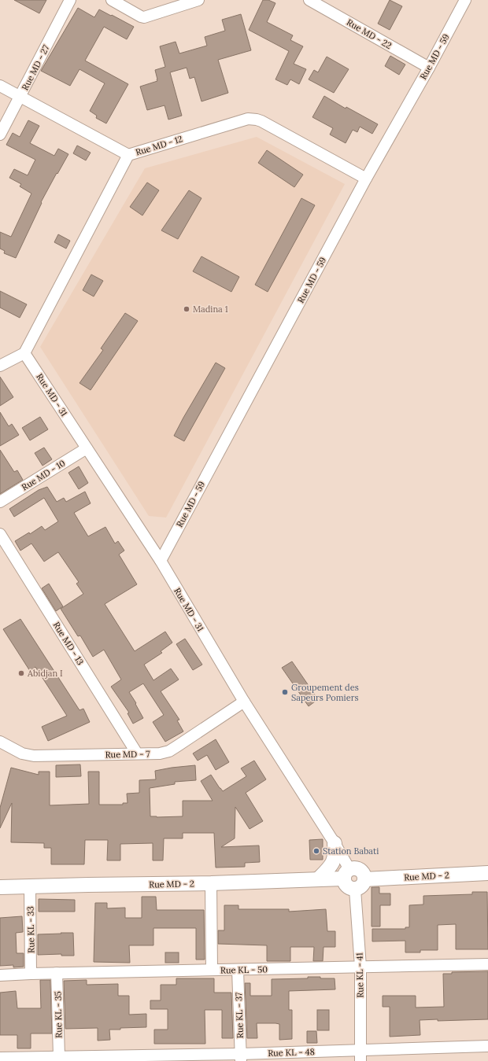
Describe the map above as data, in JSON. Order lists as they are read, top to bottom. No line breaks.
{"streets":{"street":["Rue MD - 22","Rue MD - 59","Rue MD - 27","Rue MD - 12","Rue MD - 31","Rue MD - 10","Rue MD - 13","Rue MD - 7","Rue MD - 2","Rue KL - 33","Rue KL - 50","Rue KL - 41","Rue KL - 35","Rue KL - 37","Rue KL - 48"]},"crossings":[["Rue MD - 22","Rue MD - 59"],["Rue MD - 59","Rue MD - 12"],["Rue MD - 59","Rue MD - 31"],["Rue MD - 12","Rue MD - 31"],["Rue MD - 31","Rue MD - 10"],["Rue MD - 31","Rue MD - 7"],["Rue MD - 31","Rue MD - 2"],["Rue MD - 31","Rue KL - 41"],["Rue MD - 13","Rue MD - 7"],["Rue MD - 2","Rue KL - 33"],["Rue MD - 2","Rue KL - 41"],["Rue KL - 33","Rue KL - 50"],["Rue KL - 50","Rue KL - 41"],["Rue KL - 50","Rue KL - 35"],["Rue KL - 50","Rue KL - 37"],["Rue KL - 41","Rue KL - 48"],["Rue KL - 35","Rue KL - 48"],["Rue KL - 37","Rue KL - 48"]],"places":["Madina 1","Abidjan I","Groupement des Sapeurs Pomiers","Station Babati"]}
